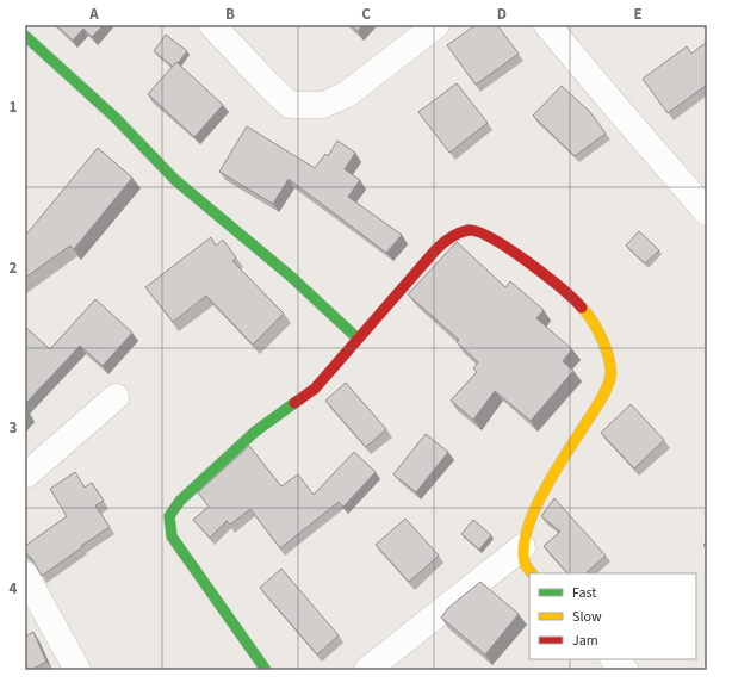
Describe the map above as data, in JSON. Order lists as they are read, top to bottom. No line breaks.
{"legend":["Fast","Slow","Jam"],"grid":{"columns":["A","B","C","D","E"],"rows":["1","2","3","4"]}}
